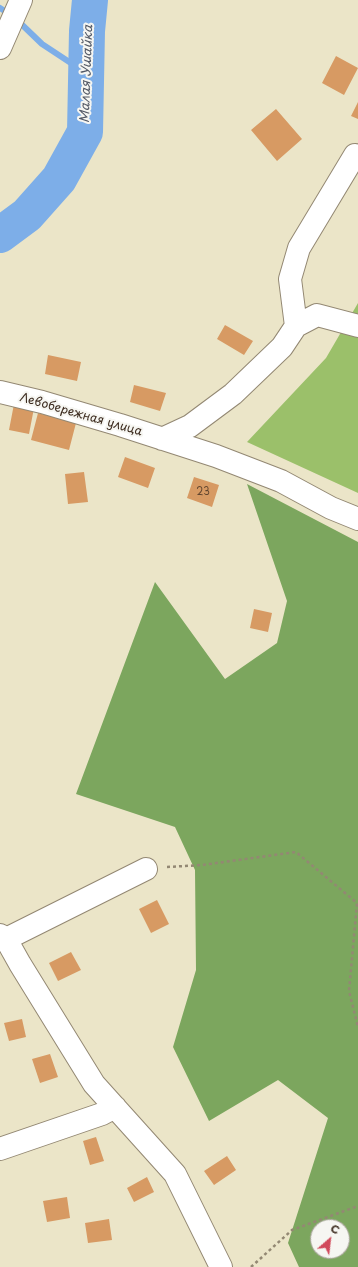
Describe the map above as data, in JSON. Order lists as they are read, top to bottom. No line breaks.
{"streets":{"street":["Левобережная улица"]},"water":["Малая Ушайка"],"house_numbers":["23"],"north":"top right"}
